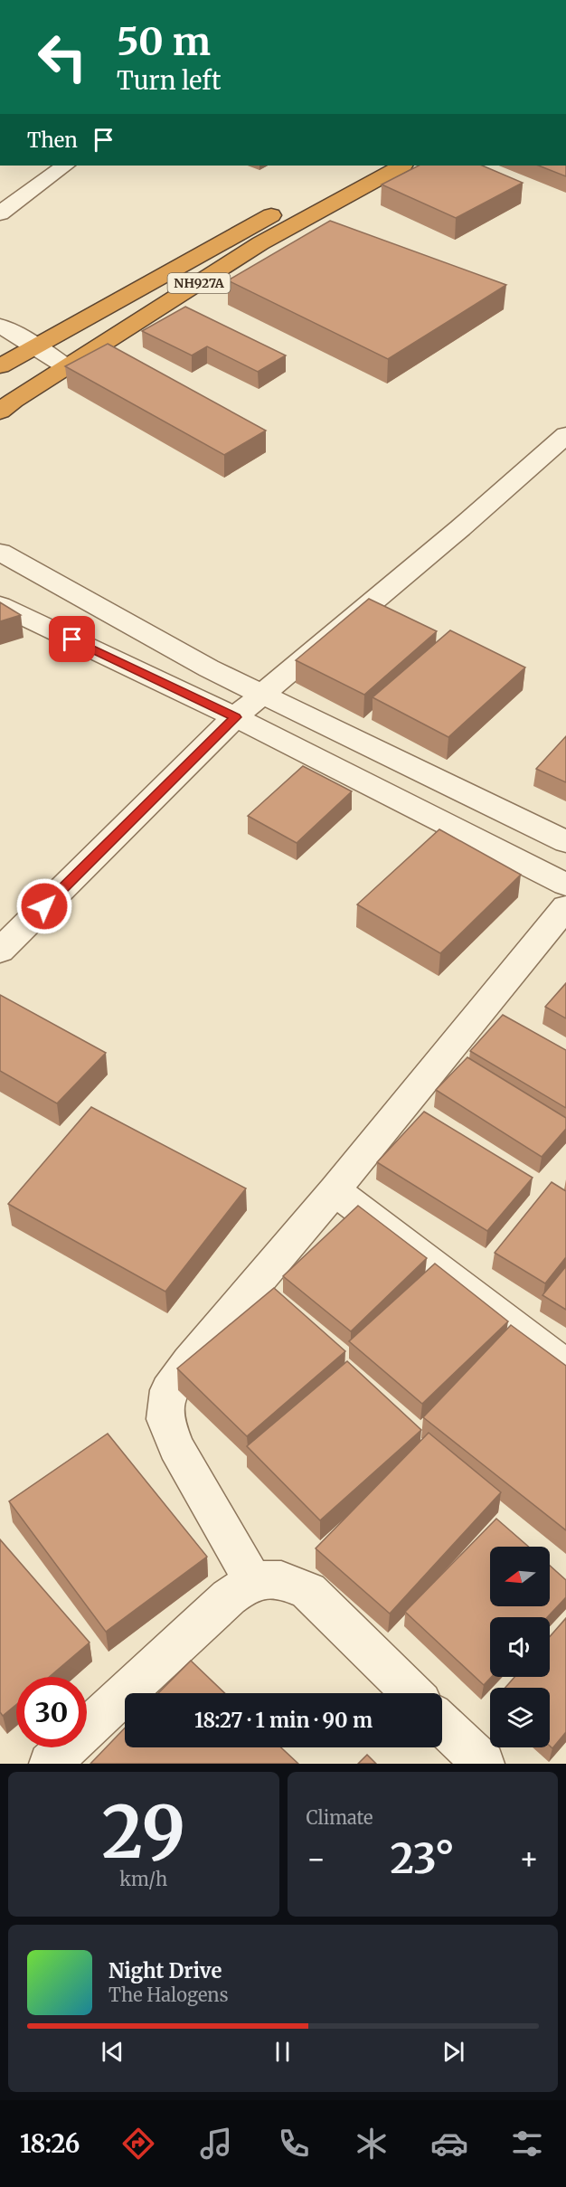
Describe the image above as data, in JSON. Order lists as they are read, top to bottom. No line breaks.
{"streets":{"highway":["NH927A"]},"north":"left","page":{"turn":["50 m","Turn left"],"then":"Then","limit":"30","trip":"18:27 · 1 min · 90 m","tile":[["29","km/h"],"Climate"],"heat":["−","23°","+"],"song":["Night Drive","The Halogens"],"tabs":"18:26"}}
